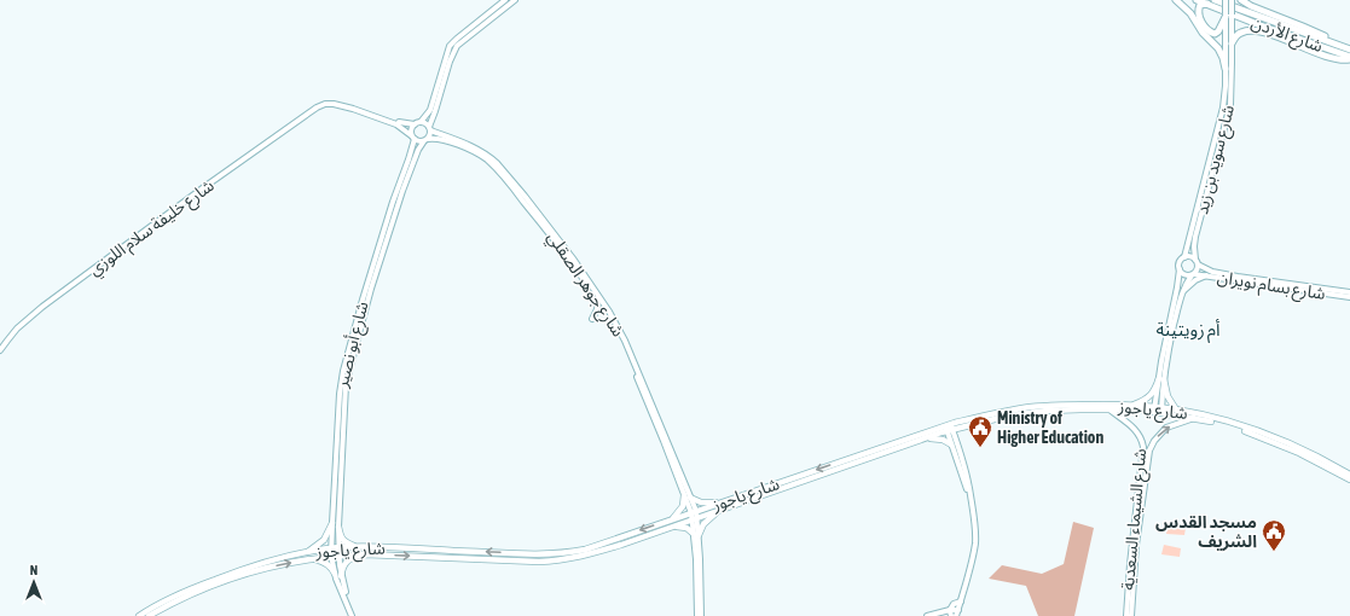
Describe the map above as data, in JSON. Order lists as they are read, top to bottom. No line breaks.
{"streets":{"highway":["شارع الأردن"],"main road":["شارع سويد بن زيد","شارع خليفة سلام اللوزي","شارع جوهر الصقلي","شارع بسام نويران","شارع أبو نصير","شارع ياجوز","شارع الشيماء السعدية"]},"crossings":[["شارع سويد بن زيد","شارع بسام نويران"],["شارع خليفة سلام اللوزي","شارع جوهر الصقلي"],["شارع خليفة سلام اللوزي","شارع أبو نصير"],["شارع جوهر الصقلي","شارع أبو نصير"],["شارع جوهر الصقلي","شارع ياجوز"],["شارع أبو نصير","شارع ياجوز"],["شارع ياجوز","شارع الشيماء السعدية"]],"districts":["أم زويتينة"],"places":{"public building":["Ministry of Higher Education","مسجد القدس الشريف"]},"north":"top"}
